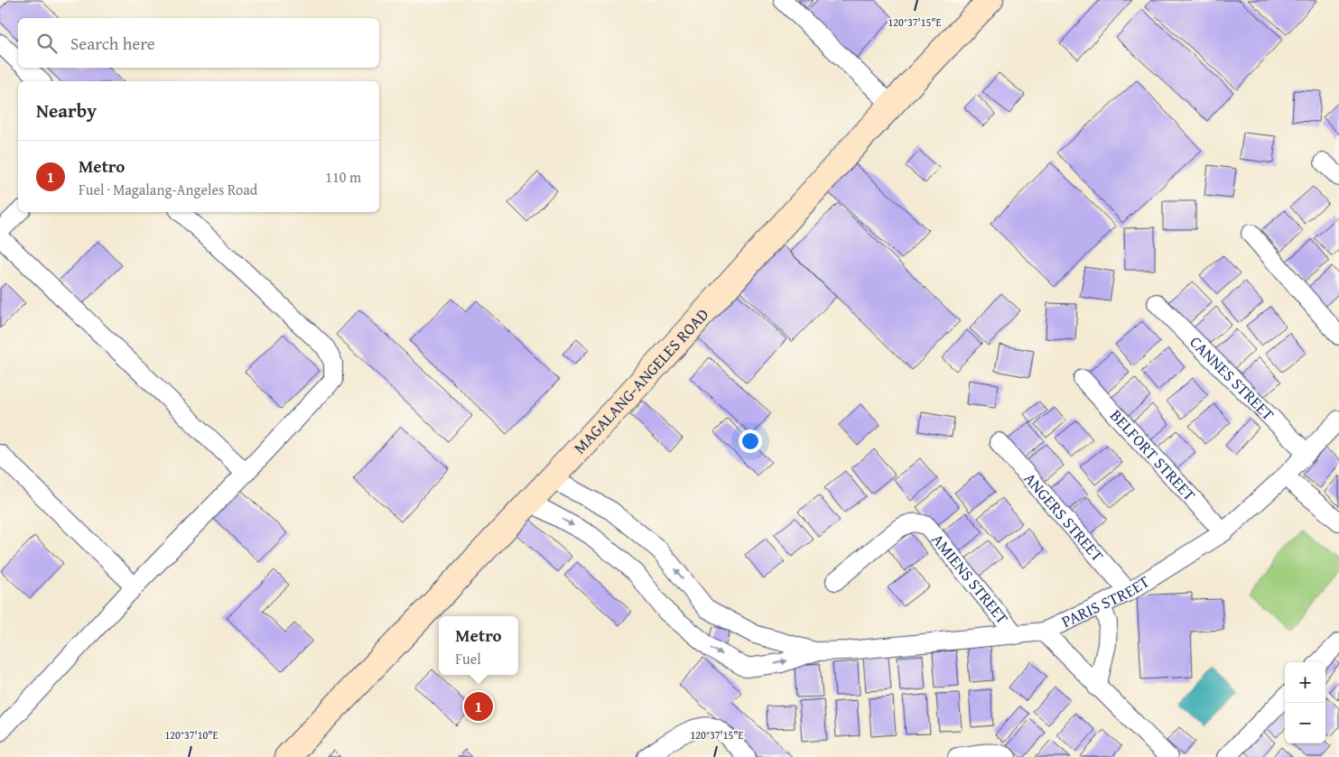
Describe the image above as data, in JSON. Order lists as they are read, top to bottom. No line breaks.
{"streets":{"main road":["MAGALANG-ANGELES ROAD"],"street":["CANNES STREET","BELFORT STREET","ANGERS STREET","AMIENS STREET","PARIS STREET"]},"crossings":[["CANNES STREET","PARIS STREET"],["BELFORT STREET","PARIS STREET"],["ANGERS STREET","PARIS STREET"],["AMIENS STREET","PARIS STREET"]],"page":{"search":"Search here","heading":"Nearby","list":[{"mark":"1","name":"Metro","note":"Fuel · Magalang-Angeles Road","value":"110 m"}],"popup":["Metro","Fuel"],"map_buttons":["+","−"],"pins":"1"},"coordinates":["120°37'15\"E","120°37'10\"E"]}
